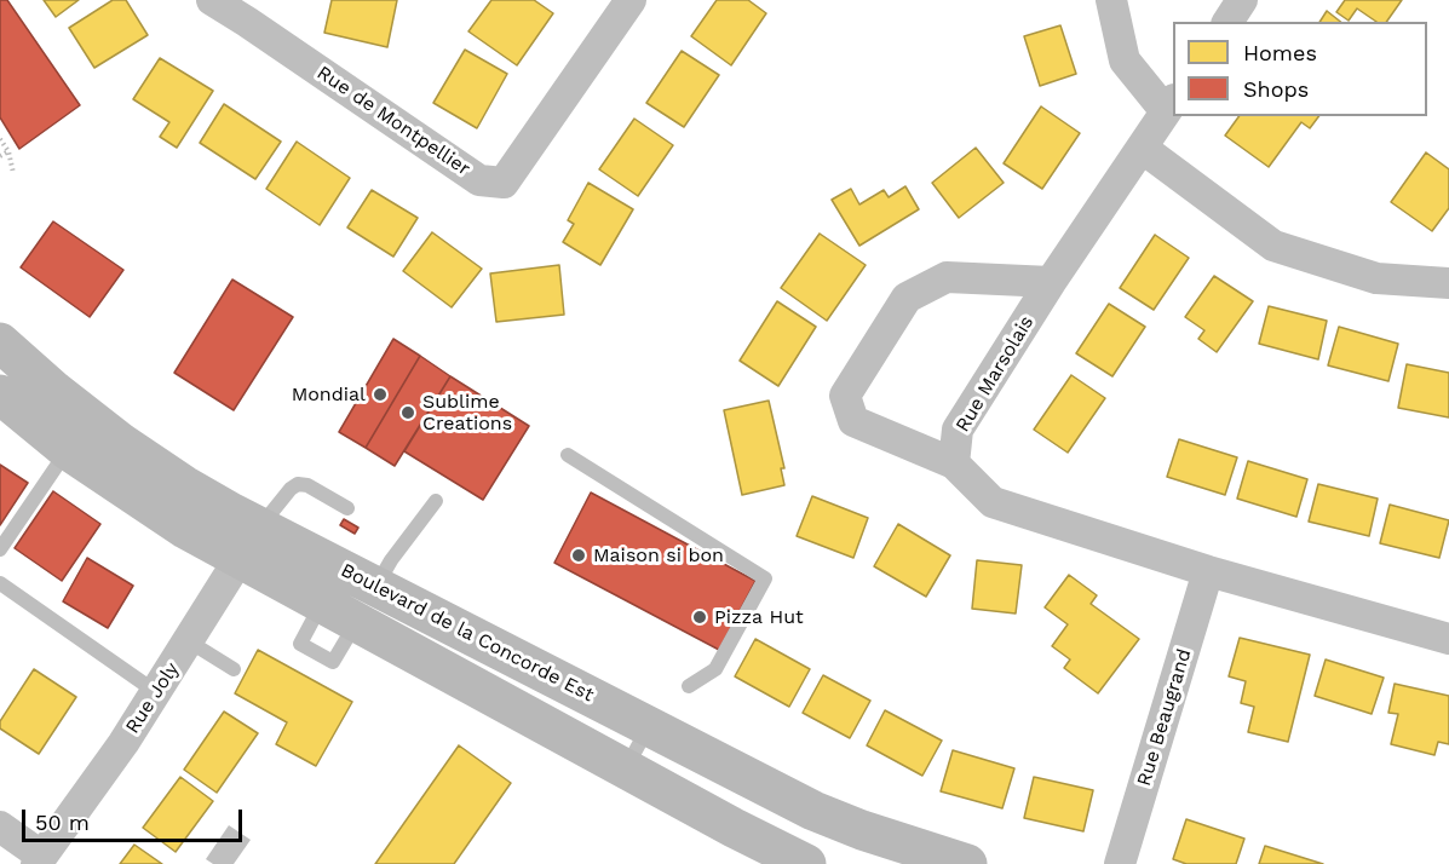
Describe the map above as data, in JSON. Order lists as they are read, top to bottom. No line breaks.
{"streets":{"street":["Rue de Montpellier","Rue Marsolais","Boulevard de la Concorde Est","Rue Joly","Rue Beaugrand"]},"crossings":[["Boulevard de la Concorde Est","Rue Joly"]],"places":["Mondial","Sublime Creations","Maison si bon","Pizza Hut"],"legend":["Homes","Shops"],"scale_bar":"50 m"}
